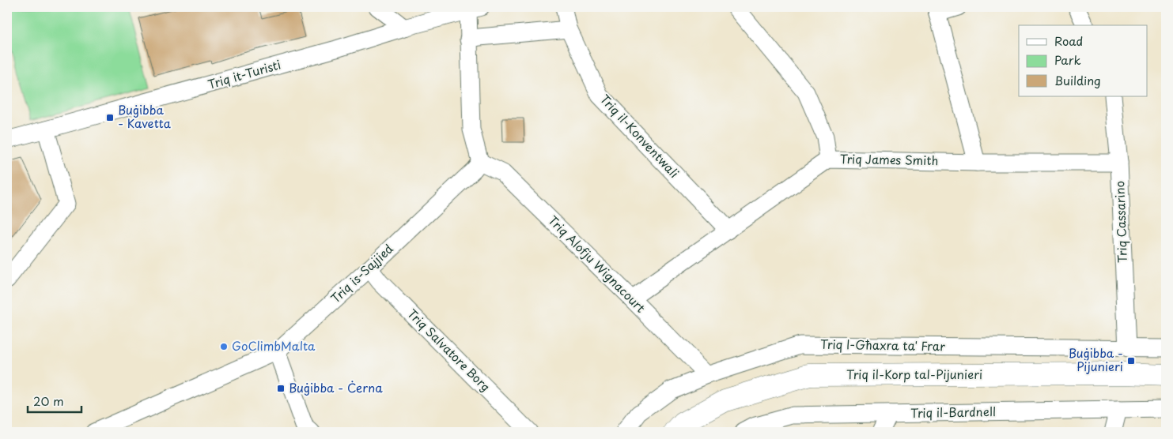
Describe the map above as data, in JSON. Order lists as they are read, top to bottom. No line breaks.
{"streets":{"street":["Triq it-Turisti","Triq il-Konventwali","Triq James Smith","Triq Cassarino","Triq Alofju Wignacourt","Triq is-Sajjied","Triq l-Għaxra ta' Frar","Triq Salvatore Borg","Triq il-Korp tal-Pijunieri","Triq il-Bardnell"]},"crossings":[["Triq il-Konventwali","Triq James Smith"],["Triq James Smith","Triq Cassarino"],["Triq James Smith","Triq Alofju Wignacourt"],["Triq Cassarino","Triq l-Għaxra ta' Frar"],["Triq Alofju Wignacourt","Triq is-Sajjied"],["Triq Alofju Wignacourt","Triq l-Għaxra ta' Frar"],["Triq is-Sajjied","Triq Salvatore Borg"]],"places":{"transit":["Buġibba - Kavetta","Buġibba - Pijunieri","Buġibba - Ċerna"],"other":["GoClimbMalta"]},"legend":["Road","Park","Building"],"scale_bar":"20 m"}
